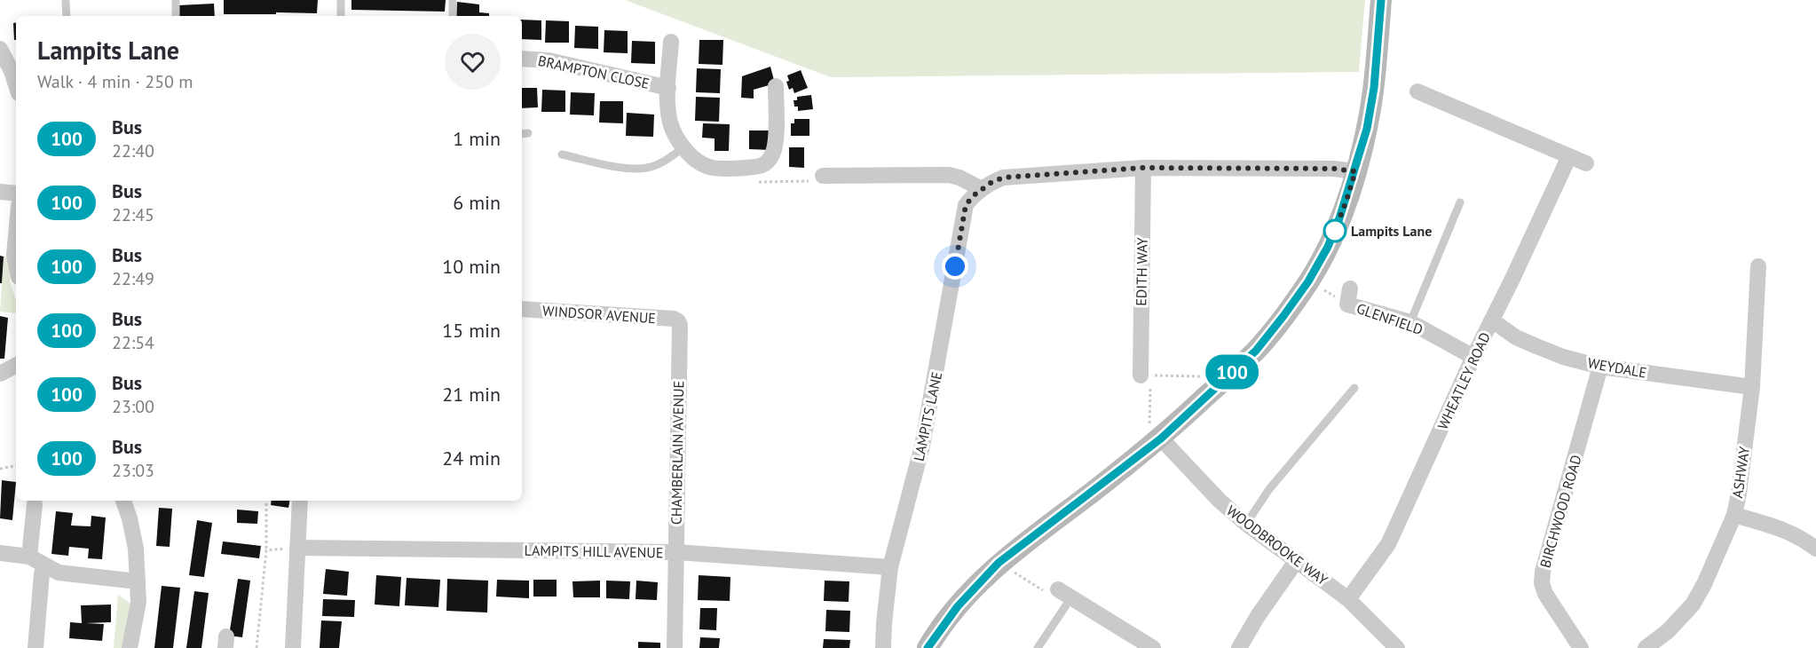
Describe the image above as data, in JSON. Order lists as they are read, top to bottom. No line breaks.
{"streets":{"street":["BRAMPTON CLOSE","EDITH WAY","WINDSOR AVENUE","GLENFIELD","WEYDALE","WHEATLEY ROAD","LAMPITS LANE","CHAMBERLAIN AVENUE","ASHWAY","BIRCHWOOD ROAD","WOODBROOKE WAY","LAMPITS HILL AVENUE"]},"crossings":[["EDITH WAY","LAMPITS LANE"],["WINDSOR AVENUE","CHAMBERLAIN AVENUE"],["GLENFIELD","WHEATLEY ROAD"],["WEYDALE","WHEATLEY ROAD"],["WEYDALE","ASHWAY"],["WEYDALE","BIRCHWOOD ROAD"],["WHEATLEY ROAD","WOODBROOKE WAY"],["LAMPITS LANE","LAMPITS HILL AVENUE"],["CHAMBERLAIN AVENUE","LAMPITS HILL AVENUE"]],"places":["Lampits Lane"],"lines":["bus line 100"],"page":{"on_map":"100","heading":["Lampits Lane","Walk · 4 min · 250 m"],"list":[{"mark":"100","name":"Bus","note":"22:40","value":"1 min"},{"mark":"100","name":"Bus","note":"22:45","value":"6 min"},{"mark":"100","name":"Bus","note":"22:49","value":"10 min"},{"mark":"100","name":"Bus","note":"22:54","value":"15 min"},{"mark":"100","name":"Bus","note":"23:00","value":"21 min"},{"mark":"100","name":"Bus","note":"23:03","value":"24 min"}]}}
